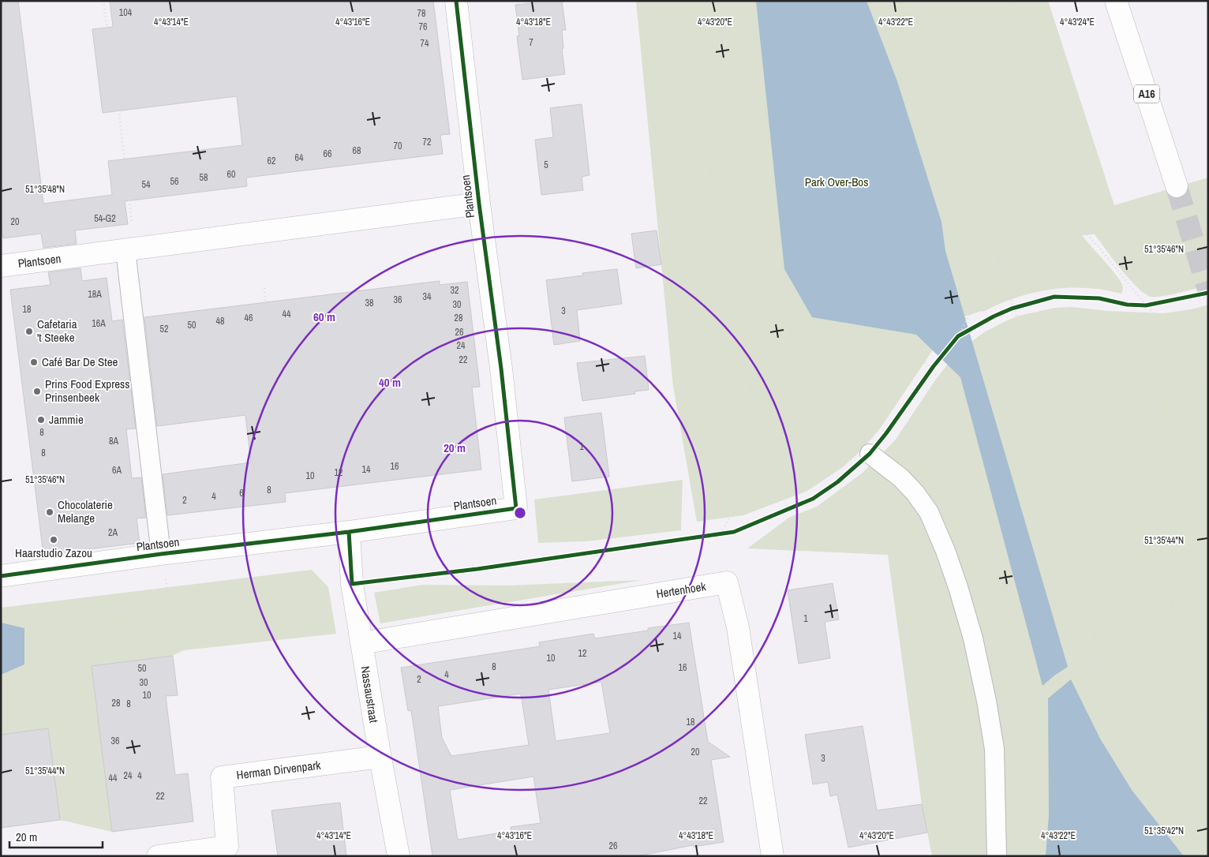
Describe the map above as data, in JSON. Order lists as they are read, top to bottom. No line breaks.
{"streets":{"main road":["A16","Plantsoen","Hertenhoek","Nassaustraat","Herman Dirvenpark"]},"crossings":[["Plantsoen","Nassaustraat"],["Hertenhoek","Nassaustraat"],["Nassaustraat","Herman Dirvenpark"]],"parks":["Park Over-Bos"],"places":["Cafetaria 't Steeke","Café Bar De Stee","Prins Food Express Prinsenbeek","Jammie","Chocolaterie Melange","Haarstudio Zazou"],"house_numbers":["104","78","76","7","74","72","70","68","66","64","62","5","60","58","56","54","54-G2","20","32","18A","34","36","38","30","18","3","44","46","28","48","16A","50","52","26","24","22","8","8A","1","8","16","14","6A","12","10","8","6","4","2","2A","1","14","12","10","8","16","50","4","2","30","10","28","8","18","36","20","3","24","4","44","22","22","26"],"scale_bar":"20 m","coordinates":["4°43'14\"E","4°43'16\"E","4°43'18\"E","4°43'20\"E","4°43'24\"E","4°43'22\"E","51°35'48\"N","51°35'46\"N","51°35'44\"N","51°35'42\"N"],"rings":["60 m","40 m","20 m"]}
